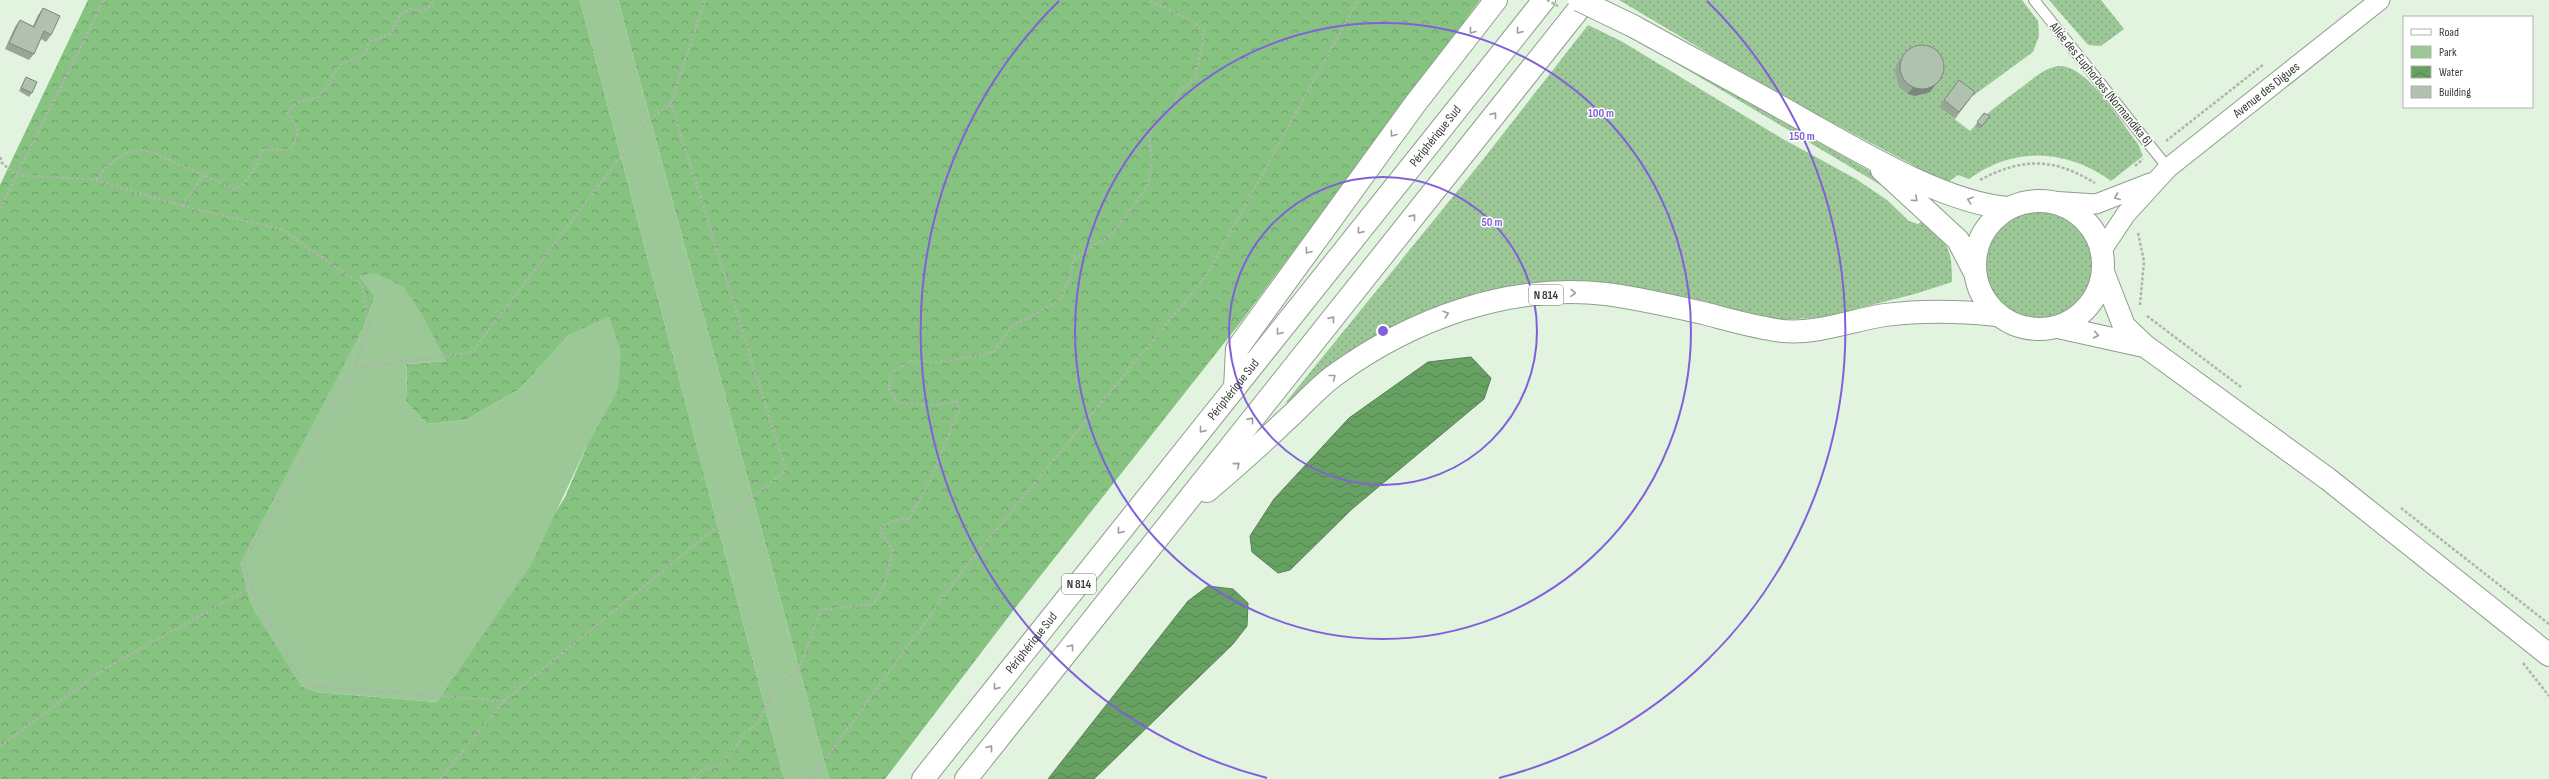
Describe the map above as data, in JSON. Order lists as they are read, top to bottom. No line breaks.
{"streets":{"main road":["Périphérique Sud","N 814"],"street":["Avenue des Digues"],"lane":["Allée des Euphorbes (Normandika 6)"]},"crossings":[["Allée des Euphorbes (Normandika 6)","Avenue des Digues"],["Avenue des Digues","N 814"]],"legend":["Road","Park","Water","Building"],"rings":["100 m","150 m","50 m"]}
